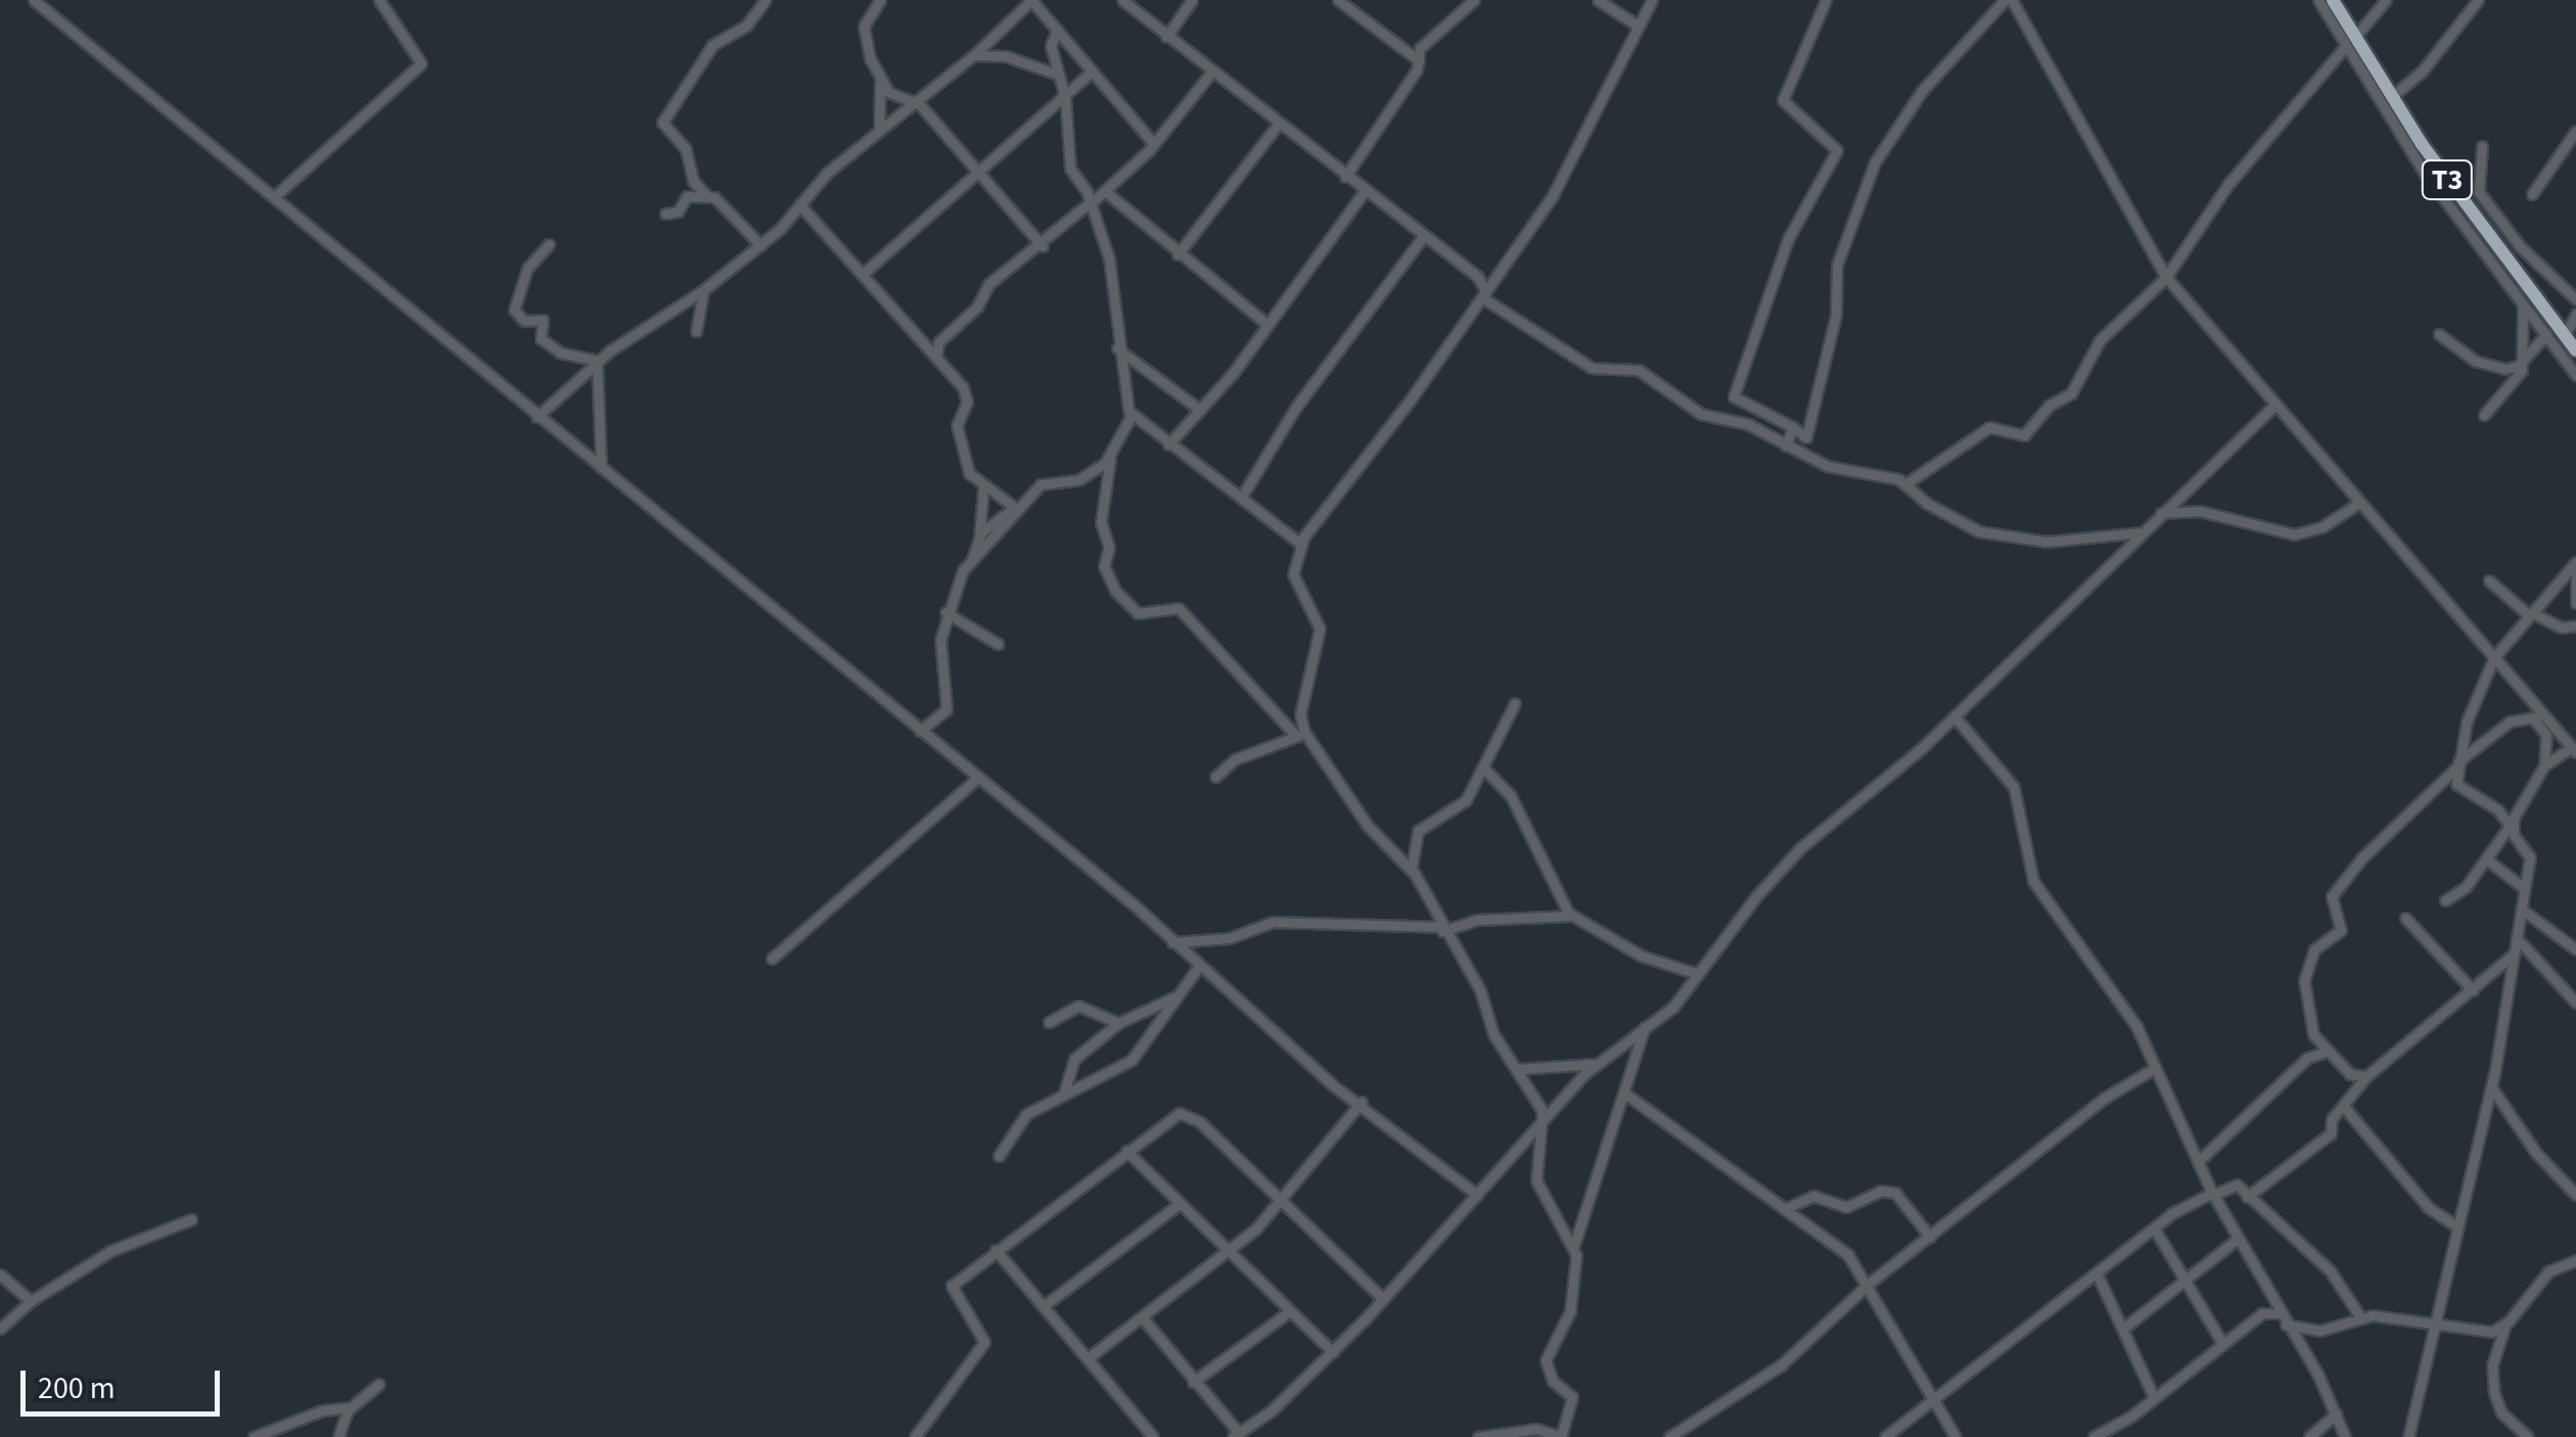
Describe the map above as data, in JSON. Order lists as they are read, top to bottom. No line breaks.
{"streets":{"highway":["T3"]},"scale_bar":"200 m"}
